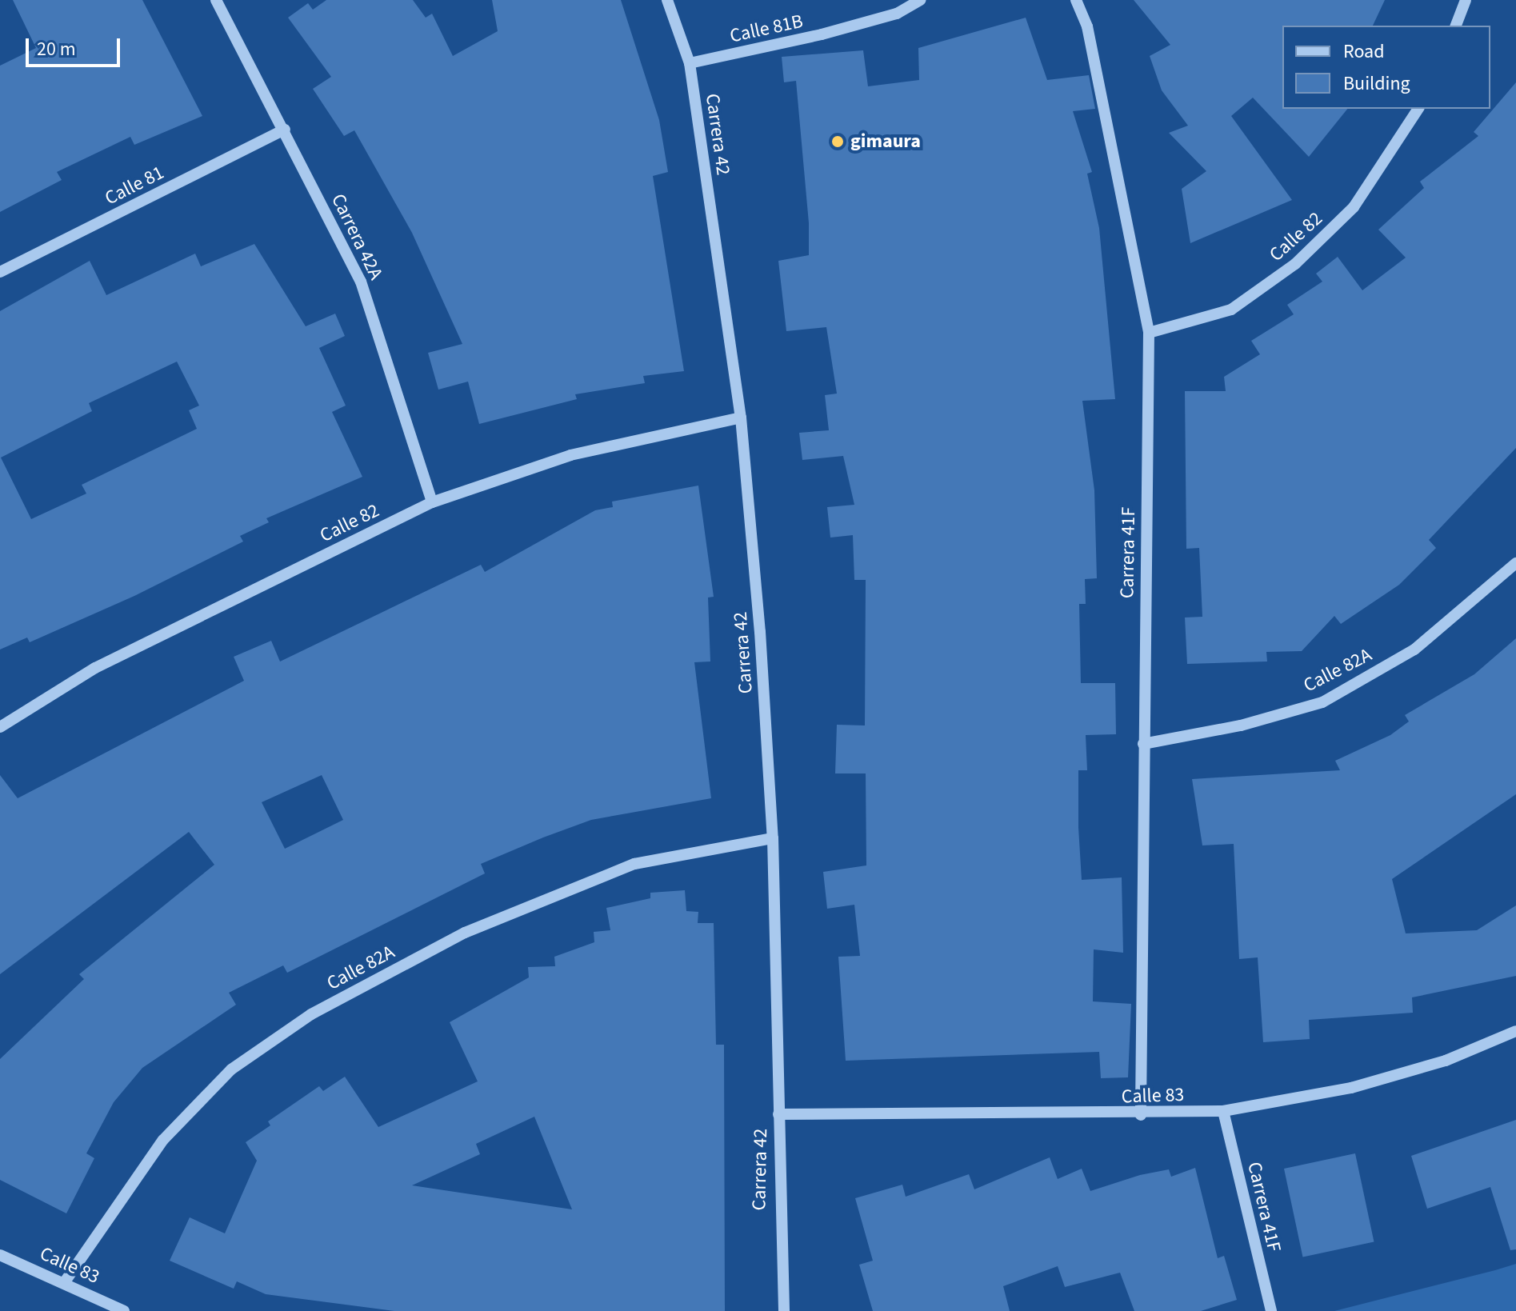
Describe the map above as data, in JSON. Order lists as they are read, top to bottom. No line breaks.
{"streets":{"street":["Calle 81B","Carrera 42","Calle 81","Carrera 42A","Calle 82","Carrera 41F","Calle 82A","Calle 83"]},"crossings":[["Calle 81B","Carrera 42"],["Carrera 42","Calle 82"],["Carrera 42","Calle 82A"],["Carrera 42","Calle 83"],["Calle 81","Carrera 42A"],["Carrera 42A","Calle 82"],["Calle 82","Carrera 41F"],["Carrera 41F","Calle 82A"],["Carrera 41F","Calle 83"],["Calle 82A","Calle 83"]],"places":["gimaura"],"legend":["Road","Building"],"scale_bar":"20 m"}
